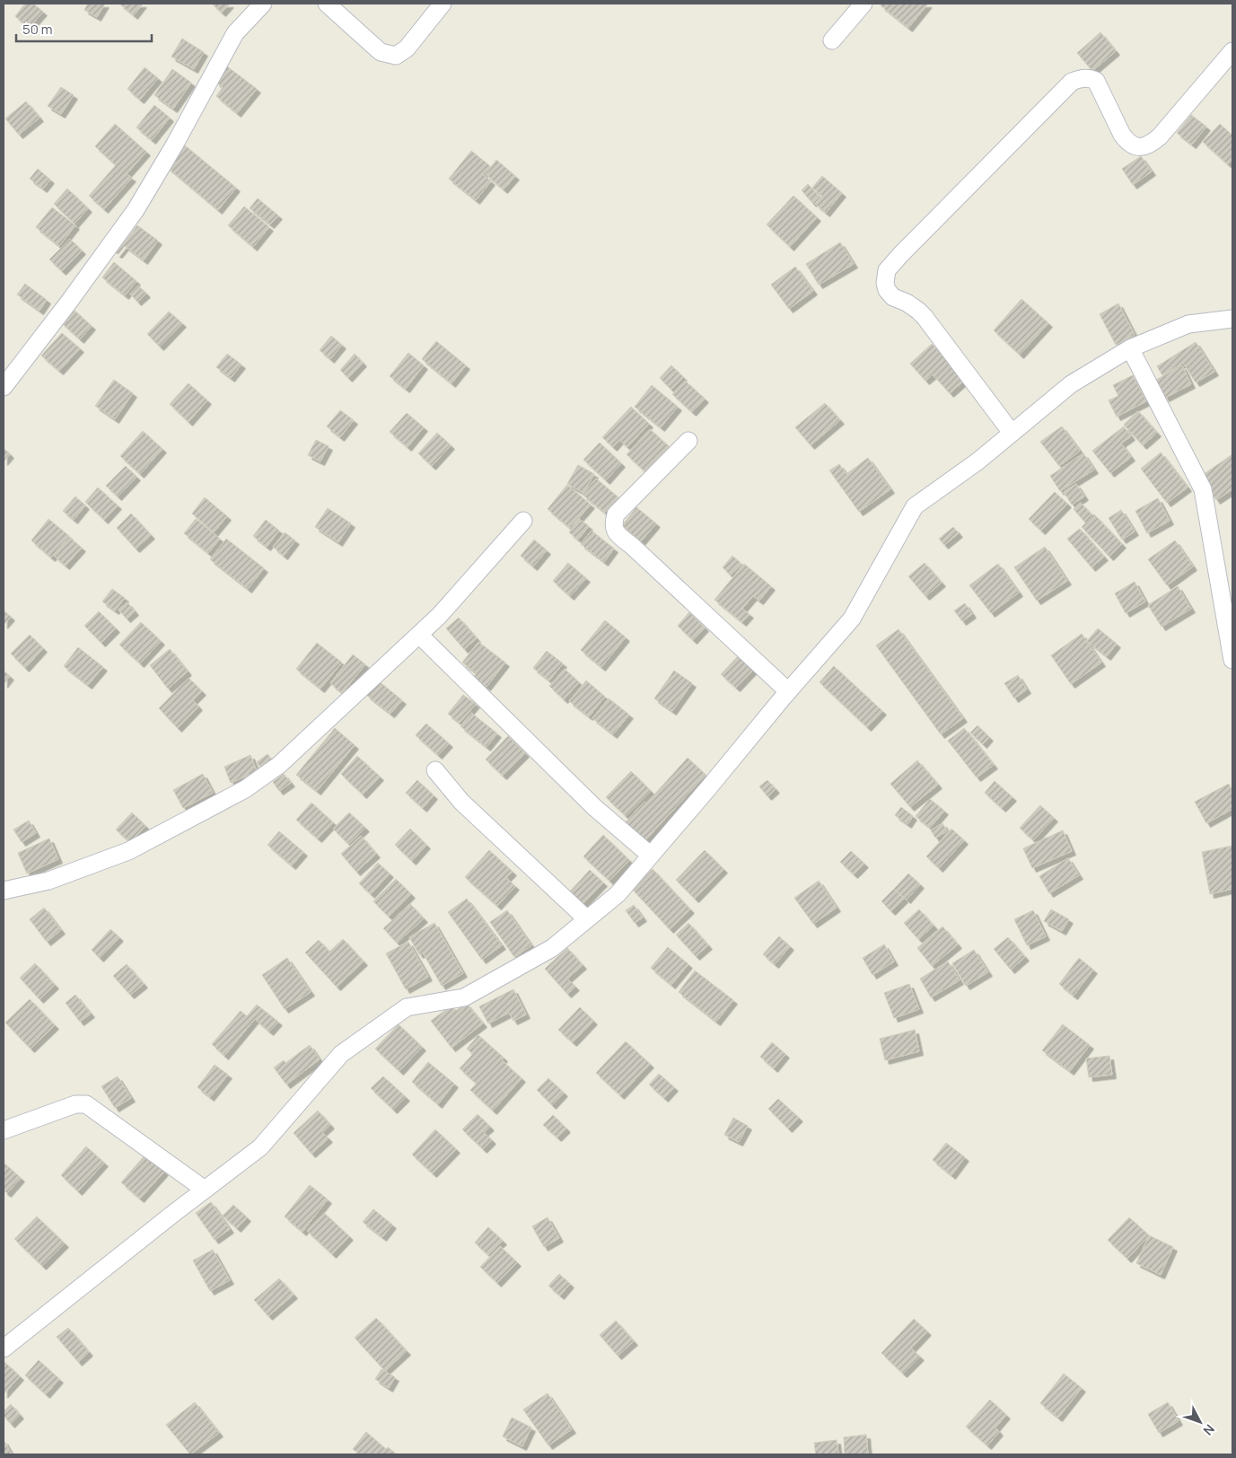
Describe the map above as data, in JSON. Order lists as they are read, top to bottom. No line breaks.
{"scale_bar":"50 m","north":"bottom right"}
